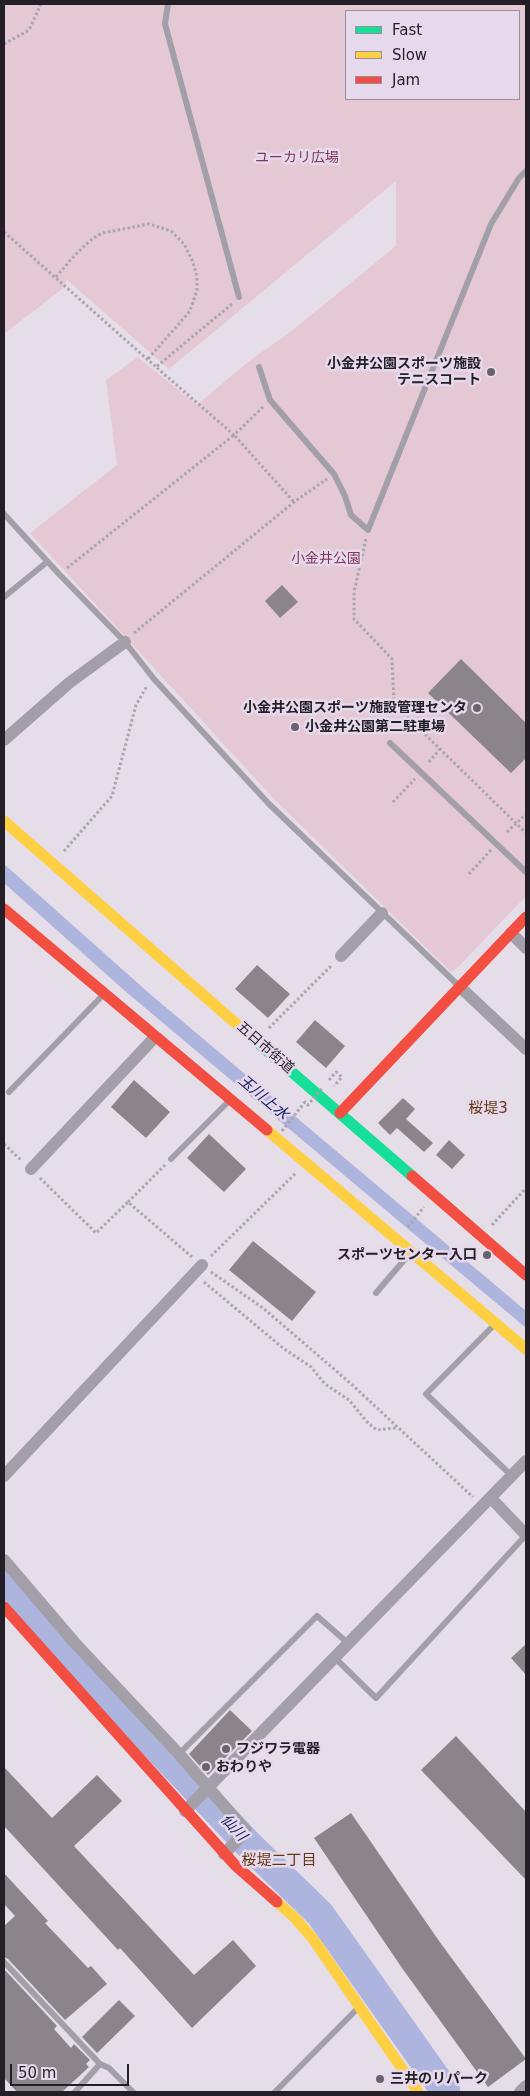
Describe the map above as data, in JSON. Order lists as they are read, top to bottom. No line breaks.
{"streets":{"street":["五日市街道"]},"districts":["桜堤3","桜堤二丁目"],"water":["玉川上水","仙川"],"parks":["ユーカリ広場","小金井公園"],"places":["小金井公園スポーツ施設 テニスコート","小金井公園スポーツ施設管理センタ","小金井公園第二駐車場","スポーツセンター入口","フジワラ電器","おわりや","三井のリパーク"],"legend":["Fast","Slow","Jam"],"scale_bar":"50 m"}
